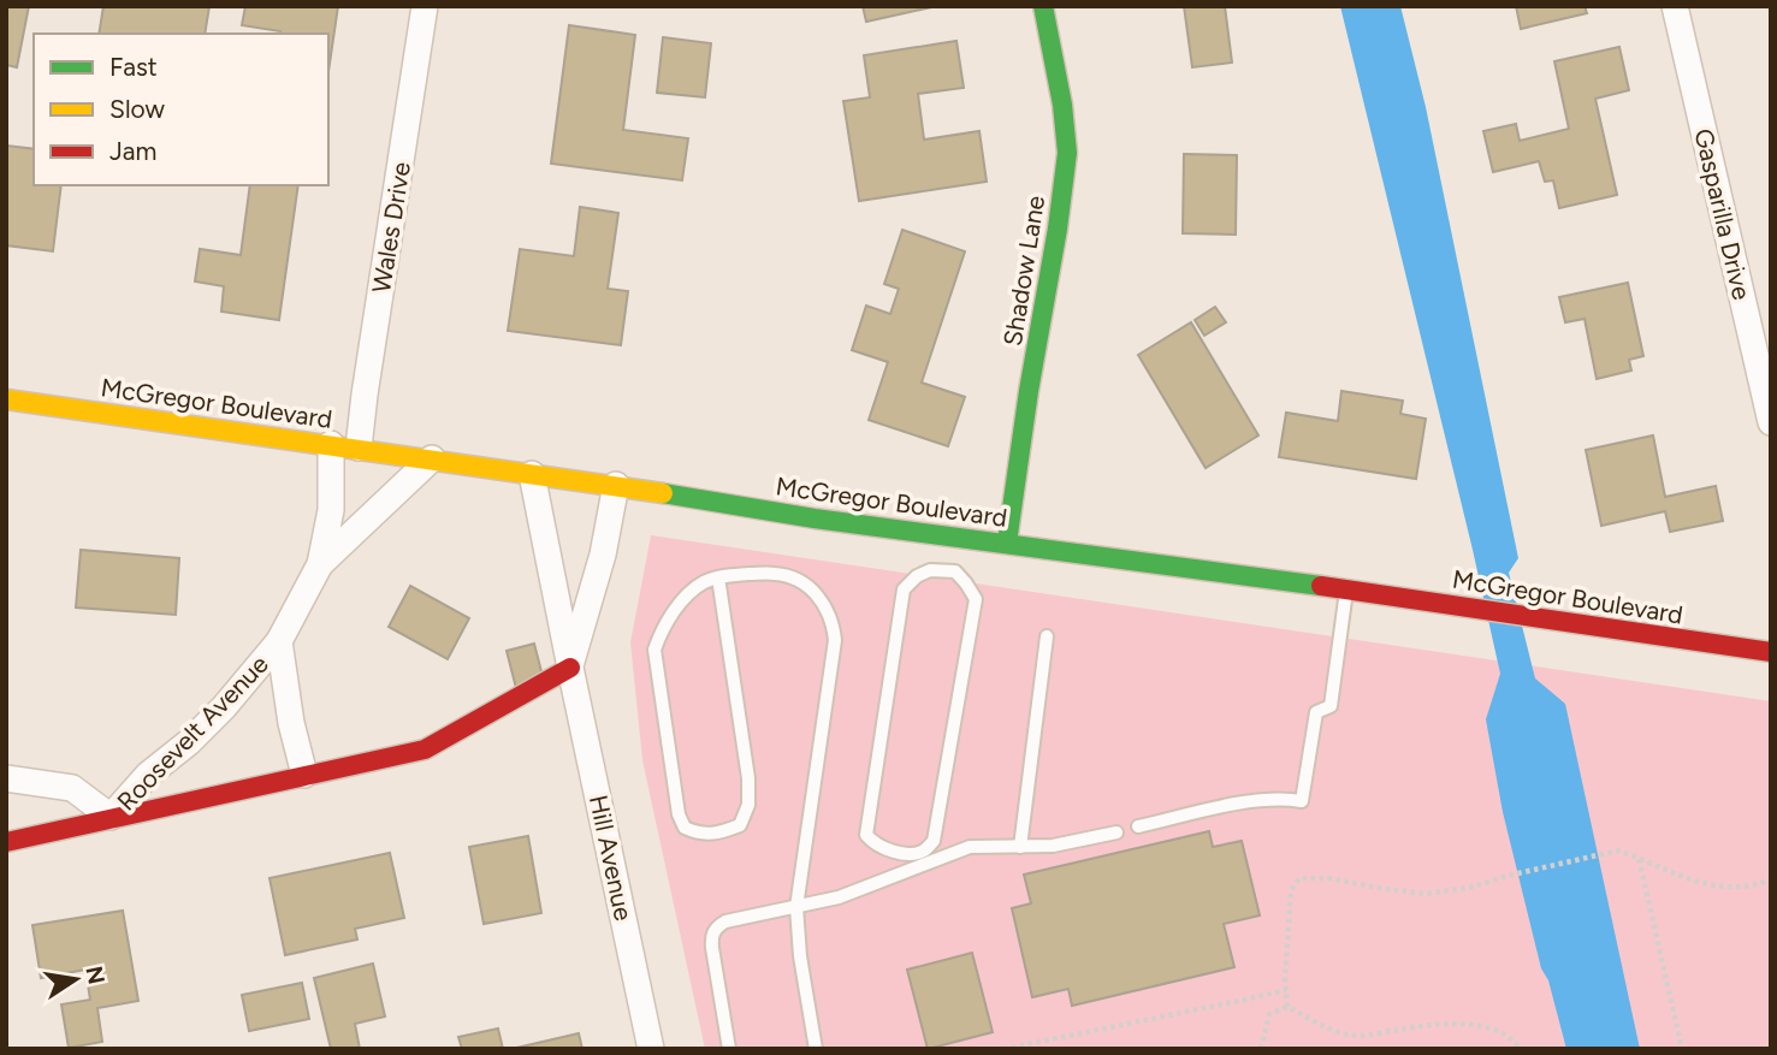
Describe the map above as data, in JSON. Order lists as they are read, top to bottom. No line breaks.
{"streets":{"main road":["Shadow Lane","McGregor Boulevard"],"street":["Gasparilla Drive","Wales Drive","Roosevelt Avenue","Hill Avenue"]},"crossings":[["Wales Drive","McGregor Boulevard"],["Shadow Lane","McGregor Boulevard"],["McGregor Boulevard","Roosevelt Avenue"],["McGregor Boulevard","Hill Avenue"]],"legend":["Fast","Slow","Jam"],"north":"right"}
